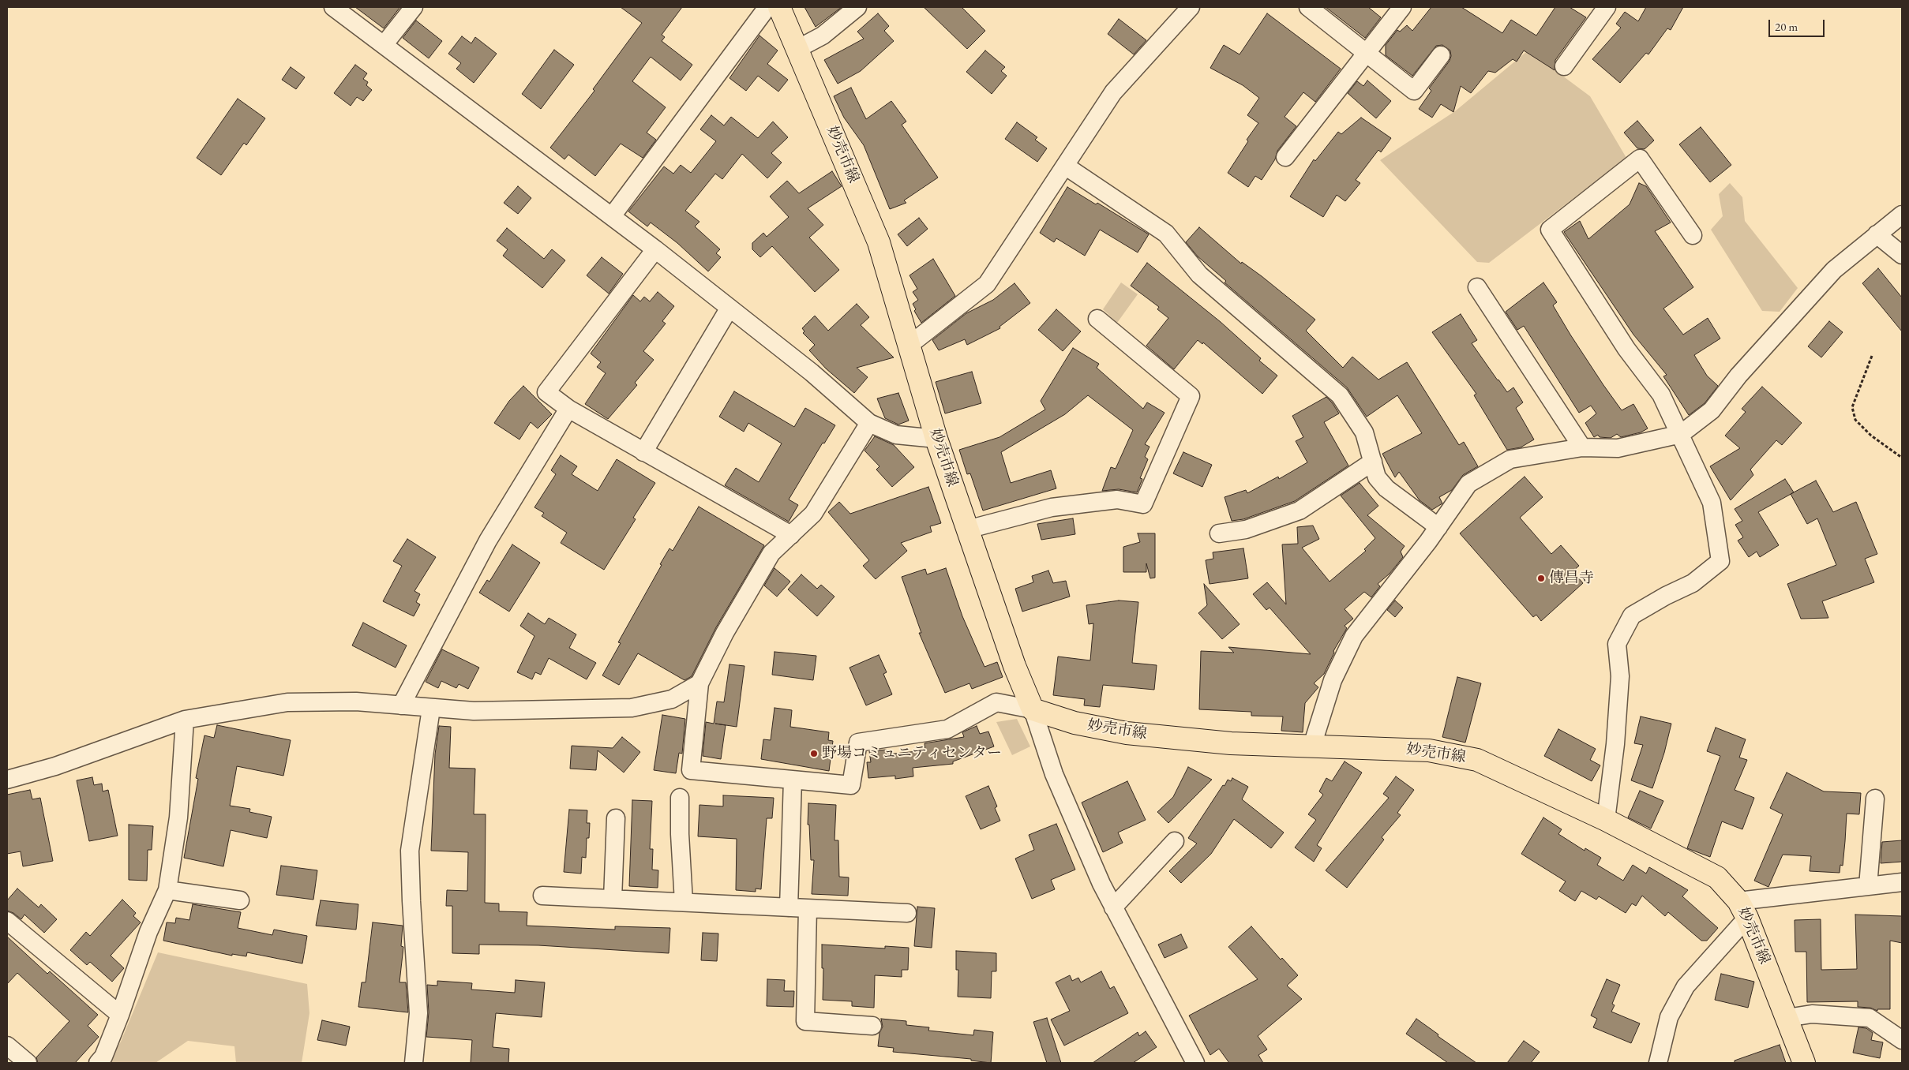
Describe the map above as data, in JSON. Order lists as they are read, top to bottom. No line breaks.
{"streets":{"main road":["妙売市線"]},"places":["傳昌寺","野場コミュニティセンター"],"scale_bar":"20 m"}
